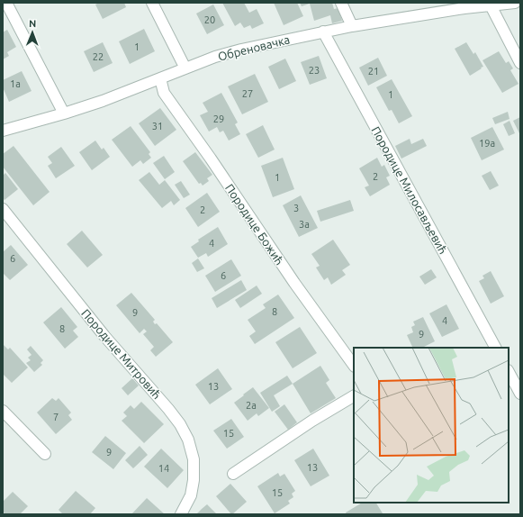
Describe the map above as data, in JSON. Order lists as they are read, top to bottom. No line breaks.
{"streets":{"street":["Обреновачка","Породице Милосављевић","Породице Божић","Породице Митровић"]},"crossings":[["Обреновачка","Породице Милосављевић"],["Обреновачка","Породице Божић"]],"house_numbers":["20","1","22","23","21","1a","27","1","29","31","19a","2","1","3","2","3a","4","6","6","8","9","4","8","9","13","2a","7","15","9","13","14","15"],"north":"top"}
